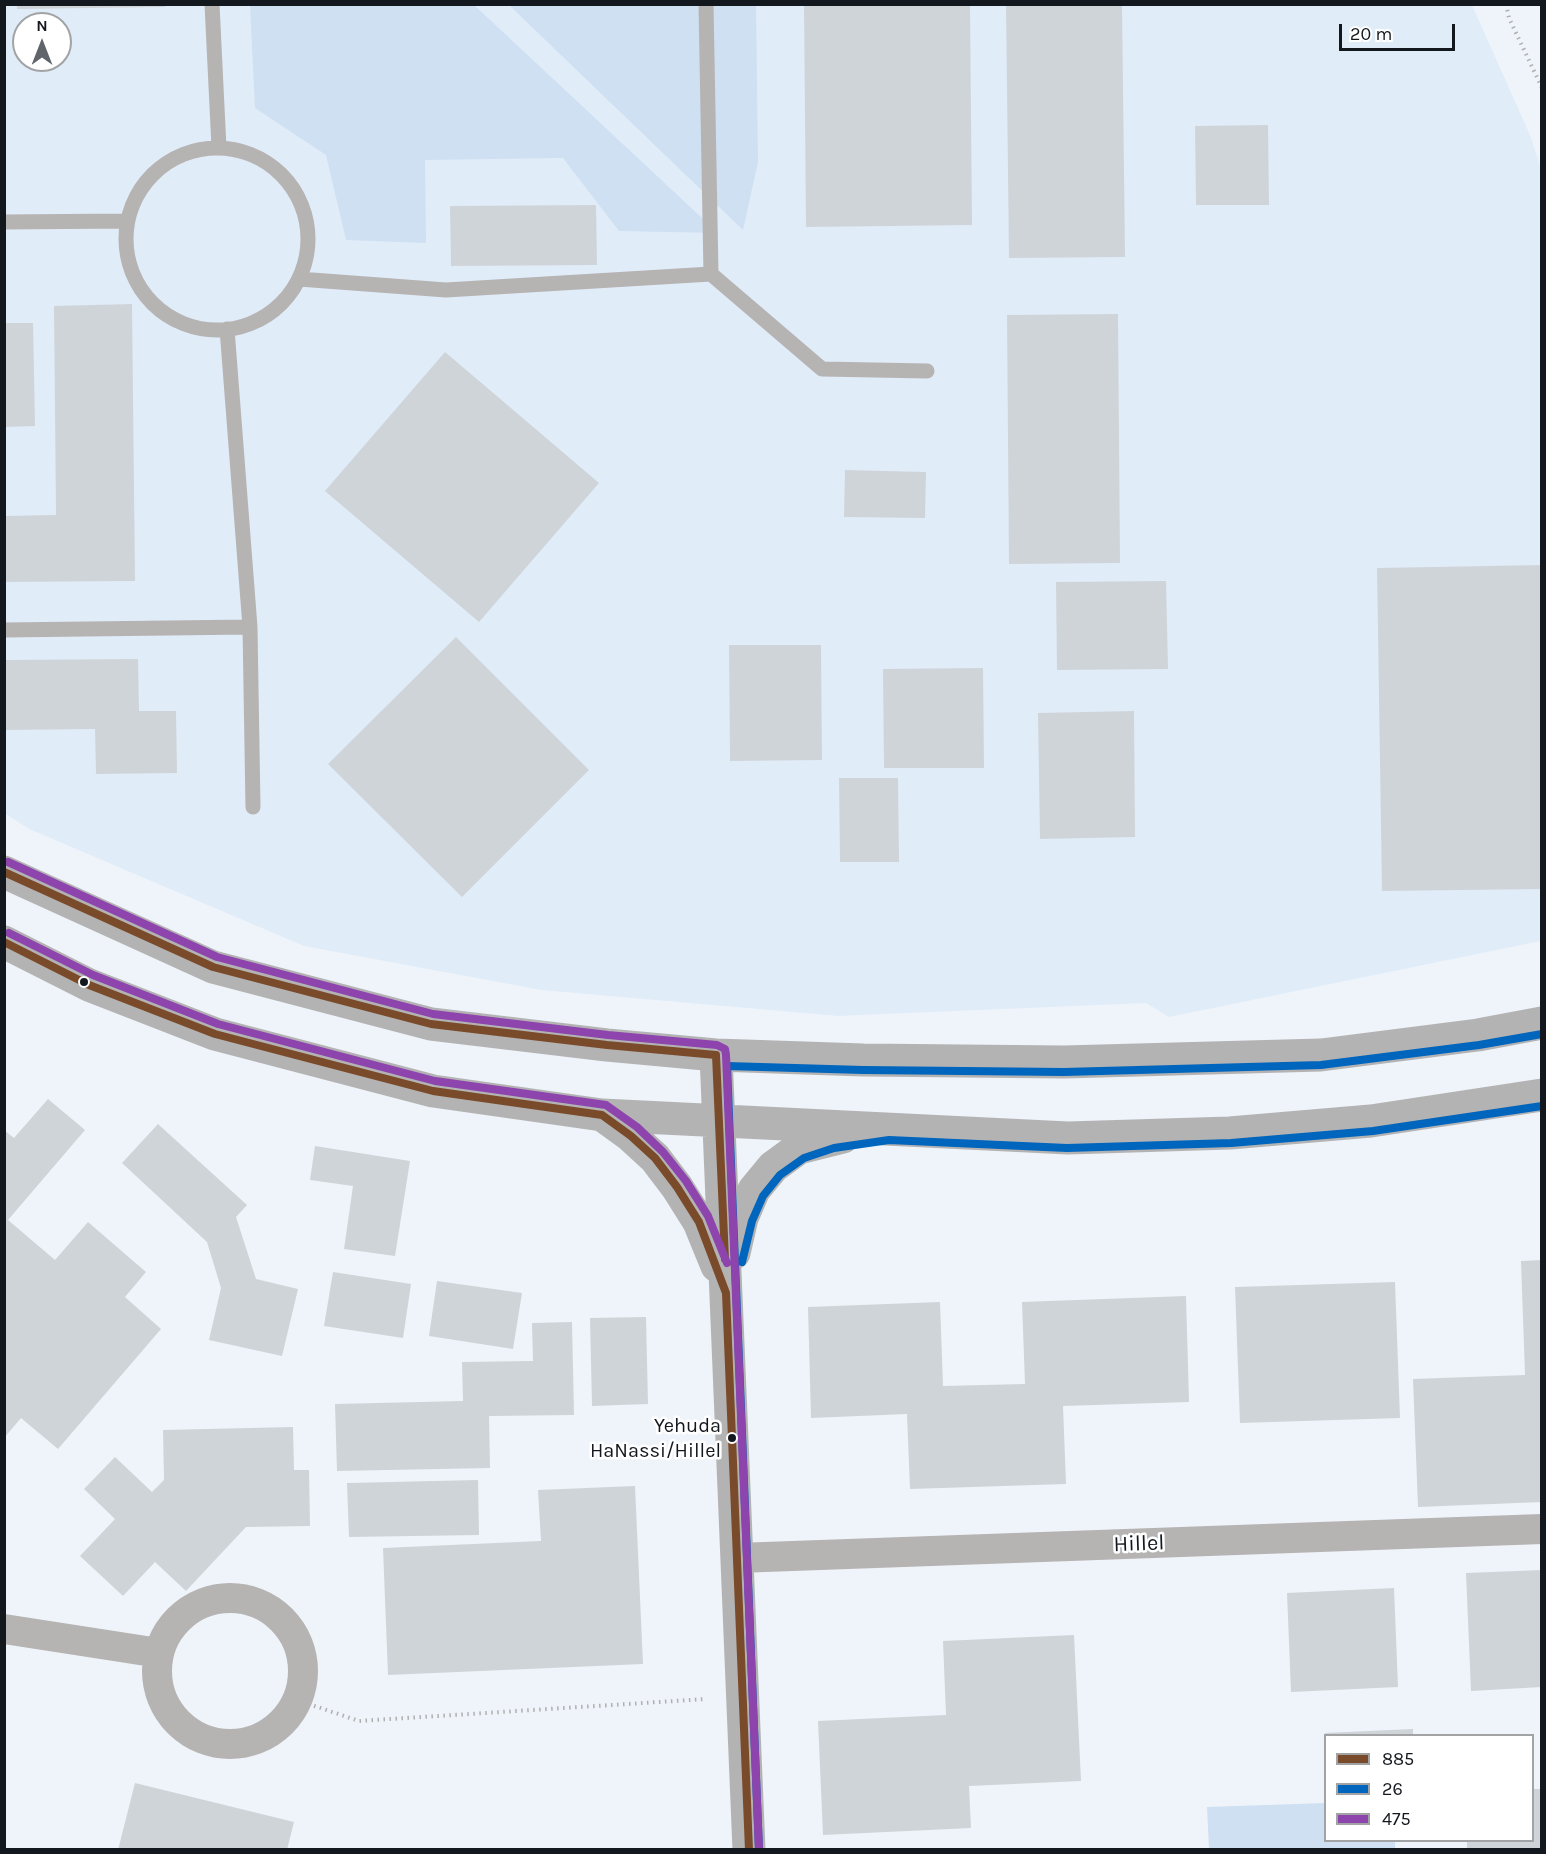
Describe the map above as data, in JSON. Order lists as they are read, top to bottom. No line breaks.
{"streets":{"street":["Hillel"]},"places":["Yehuda HaNassi/Hillel"],"lines":["transit line 475","transit line 885","transit line 26"],"legend":["885","26","475"],"scale_bar":"20 m","north":"top"}
